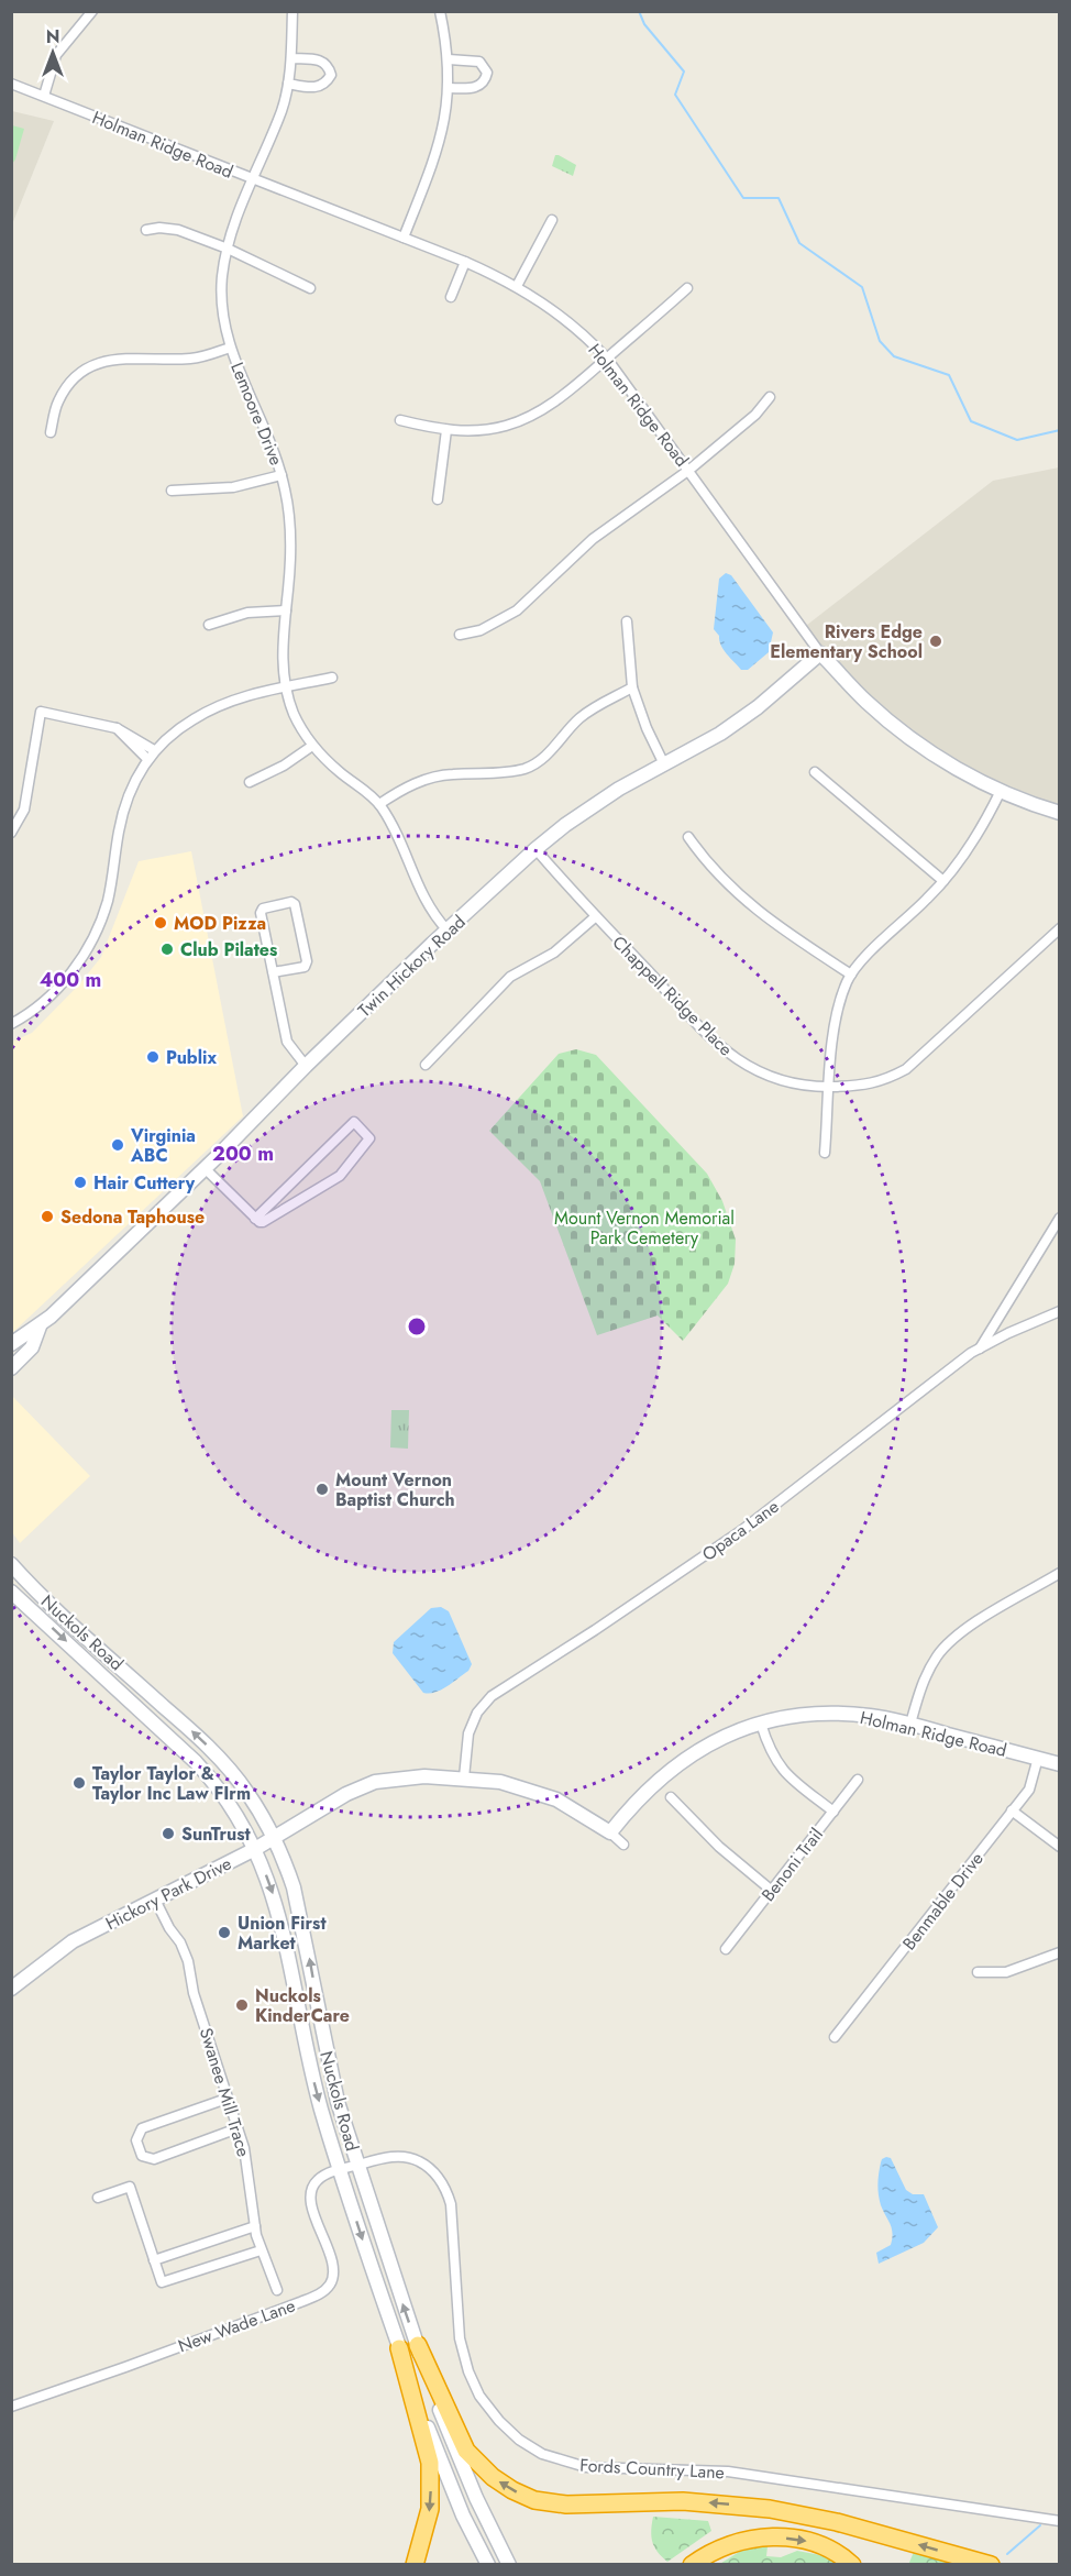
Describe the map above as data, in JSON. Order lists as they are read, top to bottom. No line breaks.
{"streets":{"street":["Holman Ridge Road","Lemoore Drive","Twin Hickory Road","Chappell Ridge Place","Opaca Lane","Nuckols Road","Benoni Trail","Hickory Park Drive","Benmable Drive","Swanee Mill Trace","New Wade Lane","Fords Country Lane"]},"crossings":[["Holman Ridge Road","Lemoore Drive"],["Holman Ridge Road","Twin Hickory Road"],["Holman Ridge Road","Hickory Park Drive"],["Holman Ridge Road","Benmable Drive"],["Lemoore Drive","Twin Hickory Road"],["Twin Hickory Road","Chappell Ridge Place"],["Opaca Lane","Hickory Park Drive"],["Nuckols Road","Hickory Park Drive"],["Nuckols Road","New Wade Lane"],["Nuckols Road","Fords Country Lane"],["Hickory Park Drive","Swanee Mill Trace"],["New Wade Lane","Fords Country Lane"]],"parks":["Mount Vernon Memorial Park Cemetery"],"places":["Rivers Edge Elementary School","MOD Pizza","Club Pilates","Publix","Virginia ABC","Hair Cuttery","Sedona Taphouse","Mount Vernon Baptist Church","Taylor Taylor & Taylor Inc Law FIrm","SunTrust","Union First Market","Nuckols KinderCare"],"north":"top","rings":["400 m","200 m"]}
